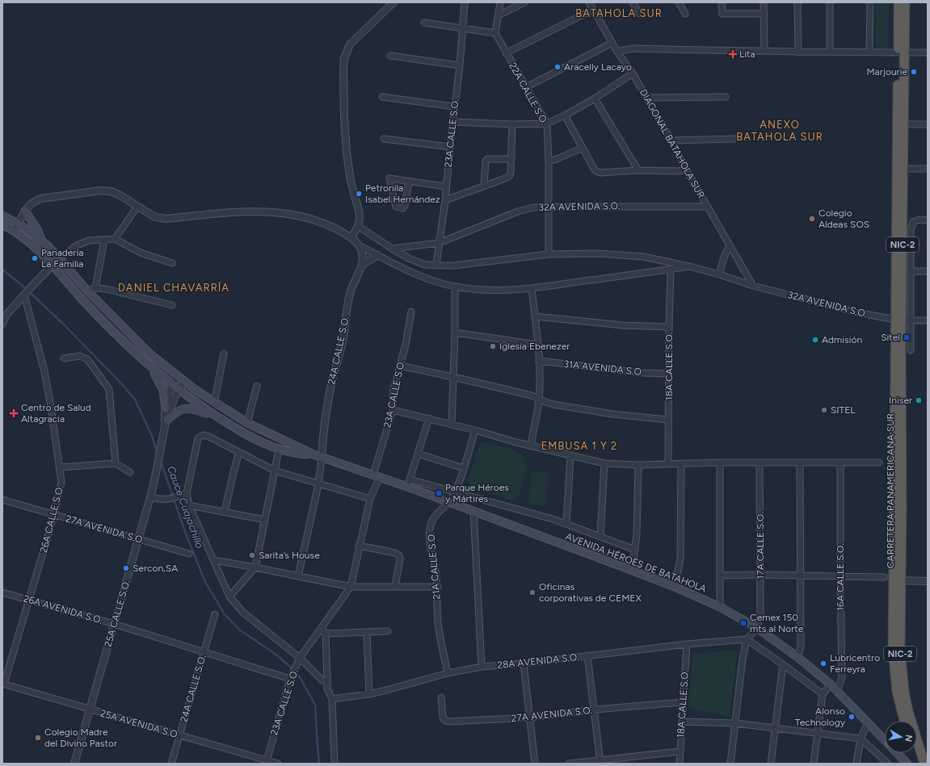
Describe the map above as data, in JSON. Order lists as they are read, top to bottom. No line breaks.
{"streets":{"highway":["NIC-2","CARRETERA PANAMERICANA SUR"],"main road":["AVENIDA HÉROES DE BATAHOLA"],"street":["22A CALLE S.O.","23A CALLE S.O.","DIAGONAL BATAHOLA SUR","32A AVENIDA S.O.","24A CALLE S.O.","18A CALLE S.O.","31A AVENIDA S.O.","26A CALLE S.O.","27A AVENIDA S.O.","17A CALLE S.O.","21A CALLE S.O.","16A CALLE S.O.","26A AVENIDA S.O.","25A CALLE S.O.","28A AVENIDA S.O.","25A AVENIDA S.O."]},"crossings":[["22A CALLE S.O.","32A AVENIDA S.O."],["23A CALLE S.O.","32A AVENIDA S.O."],["23A CALLE S.O.","AVENIDA HÉROES DE BATAHOLA"],["23A CALLE S.O.","26A AVENIDA S.O."],["23A CALLE S.O.","25A AVENIDA S.O."],["DIAGONAL BATAHOLA SUR","32A AVENIDA S.O."],["32A AVENIDA S.O.","CARRETERA PANAMERICANA SUR"],["24A CALLE S.O.","AVENIDA HÉROES DE BATAHOLA"],["24A CALLE S.O.","26A AVENIDA S.O."],["24A CALLE S.O.","25A AVENIDA S.O."],["18A CALLE S.O.","31A AVENIDA S.O."],["18A CALLE S.O.","27A AVENIDA S.O."],["18A CALLE S.O.","28A AVENIDA S.O."],["26A CALLE S.O.","27A AVENIDA S.O."],["26A CALLE S.O.","26A AVENIDA S.O."],["26A CALLE S.O.","25A AVENIDA S.O."],["27A AVENIDA S.O.","25A CALLE S.O."],["17A CALLE S.O.","AVENIDA HÉROES DE BATAHOLA"],["AVENIDA HÉROES DE BATAHOLA","21A CALLE S.O."],["AVENIDA HÉROES DE BATAHOLA","16A CALLE S.O."],["AVENIDA HÉROES DE BATAHOLA","25A CALLE S.O."],["21A CALLE S.O.","28A AVENIDA S.O."],["26A AVENIDA S.O.","25A CALLE S.O."],["25A CALLE S.O.","25A AVENIDA S.O."]],"districts":["BATAHOLA SUR","ANEXO BATAHOLA SUR","DANIEL CHAVARRÍA","EMBUSA 1 Y 2"],"water":["Cauce Cuajachillo"],"places":{"health":["Lita","Centro de Salud Altagracia"],"other":["Aracelly Lacayo","Marjourie","Petronila Isabel Hernández","Colegio Aldeas SOS","Panadería La Familia","Admisión","Iglesia Ebenezer","Iniser","SITEL","Sarita’s House","Sercon,SA","Oficinas corporativas de CEMEX","Lubricentro Ferreyra","Alonso Technology","Colegio Madre del Divino Pastor"],"transit":["Sitel","Parque Héroes y Mártires","Cemex 150 mts al Norte"]},"north":"right"}
